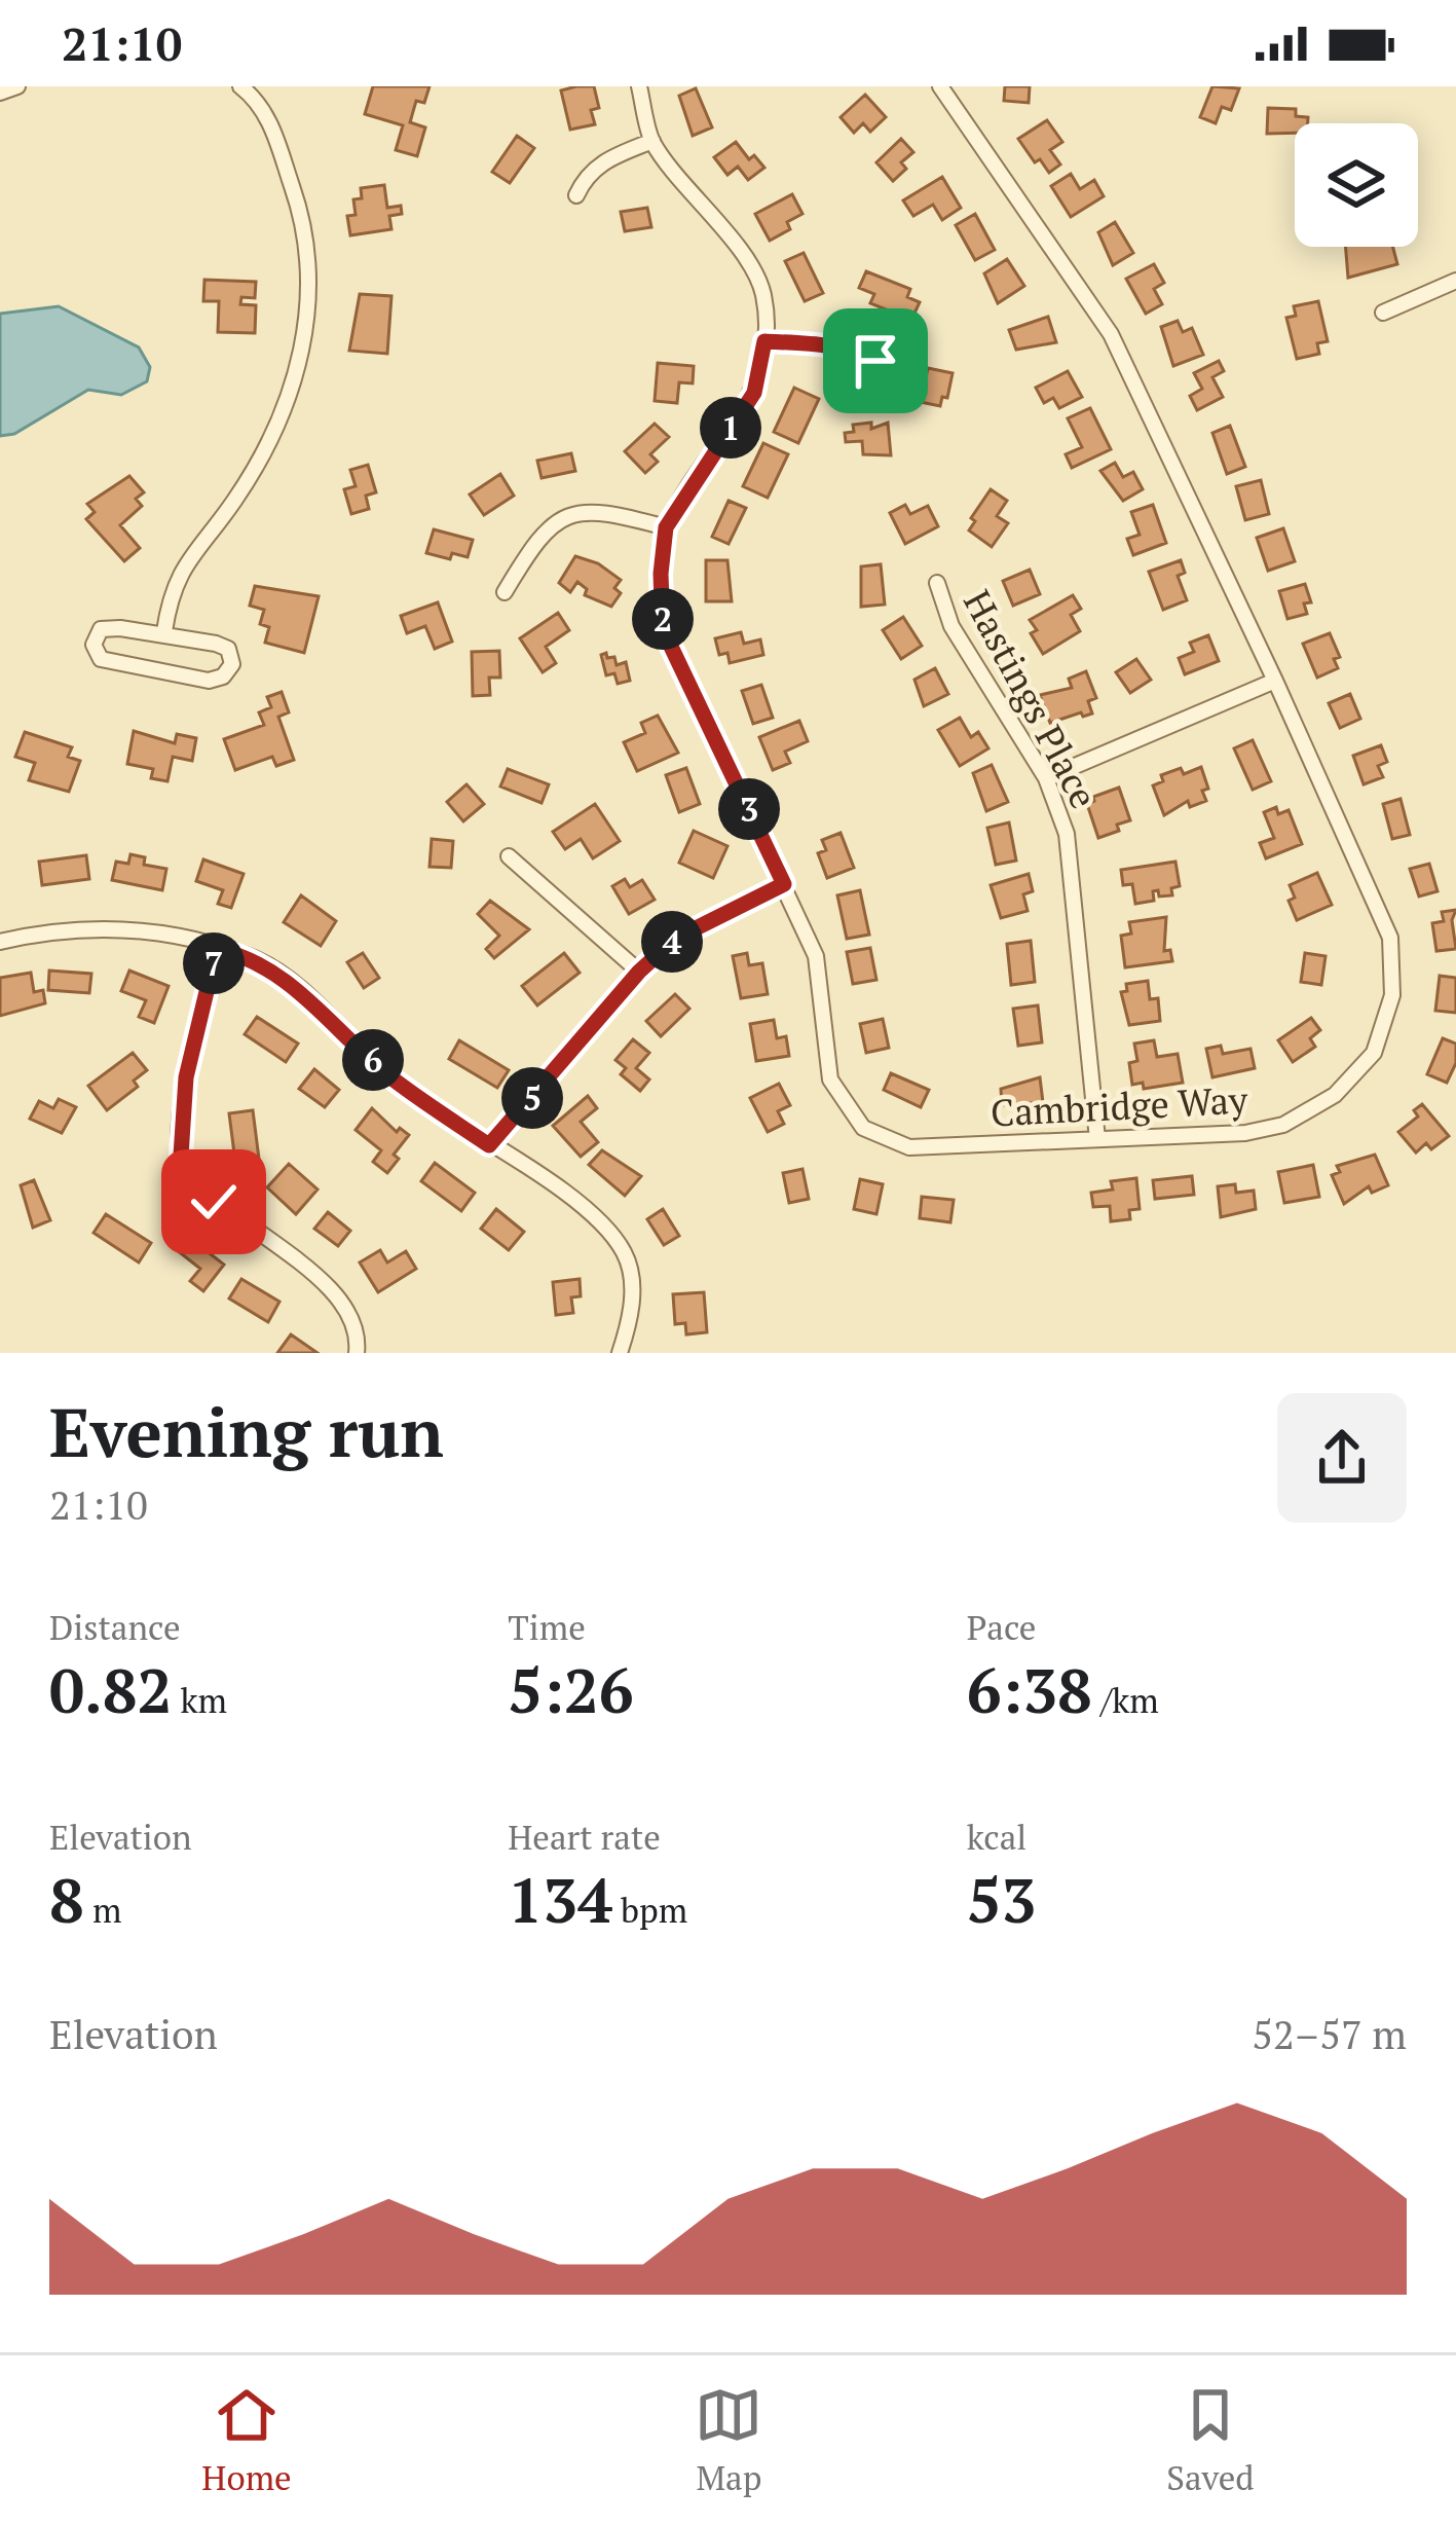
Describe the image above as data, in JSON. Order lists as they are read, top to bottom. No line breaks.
{"streets":{"street":["Hastings Place","Cambridge Way"]},"crossings":[["Hastings Place","Cambridge Way"]],"page":{"status":"21:10","pins":["1","2","3","4","7","6","5"],"heading":["Evening run","21:10"],"stats":[["Distance","0.82 km"],["Time","5:26"],["Pace","6:38 /km"],["Elevation","8 m"],["Heart rate","134 bpm"],["kcal","53"]],"chart":["Elevation","52–57 m"],"tabs":["Home","Map","Saved"]}}
